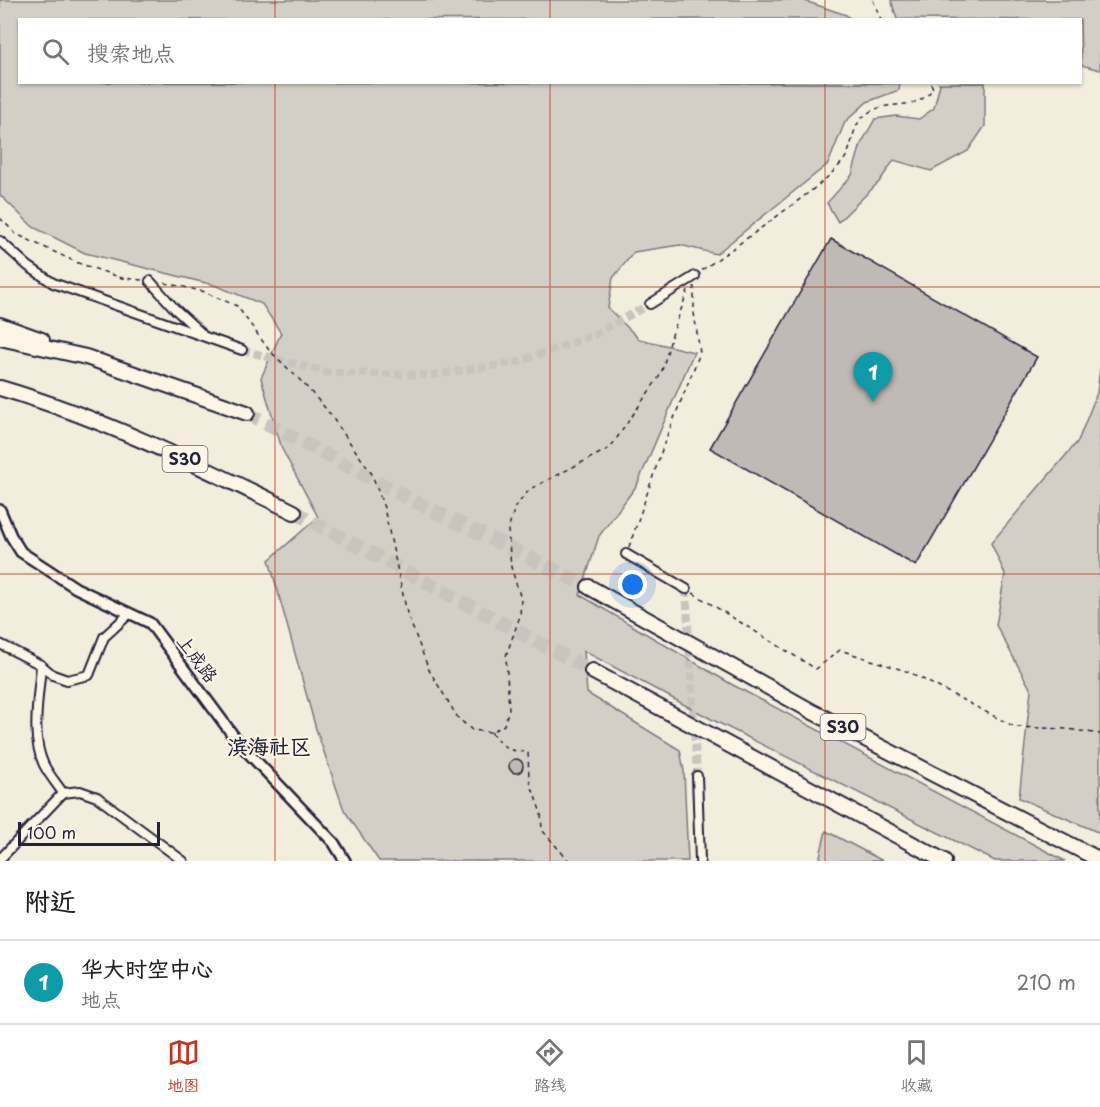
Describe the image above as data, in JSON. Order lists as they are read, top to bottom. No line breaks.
{"streets":{"highway":["S30"],"street":["上成路"]},"districts":["滨海社区"],"scale_bar":"100 m","page":{"search":"搜索地点","pins":"1","scale":"100 m","heading":"附近","list":[{"mark":"1","name":"华大时空中心","note":"地点","value":"210 m"}],"nav":["地图","路线","收藏"]}}
